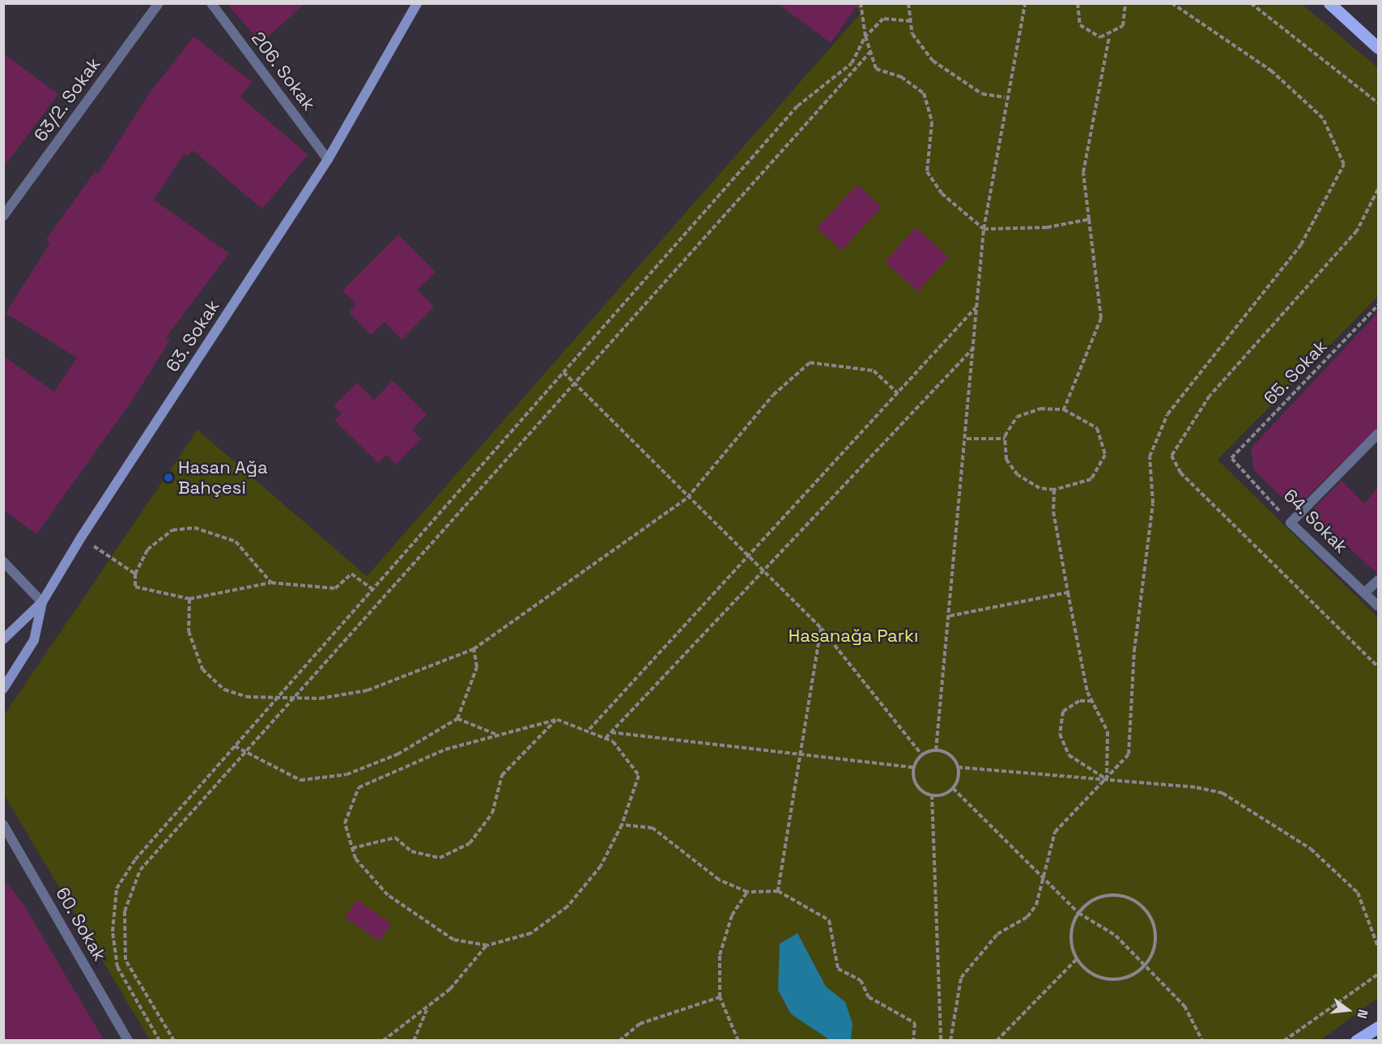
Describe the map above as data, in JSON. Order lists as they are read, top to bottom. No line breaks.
{"streets":{"main road":["63. Sokak"],"street":["206. Sokak","63/2. Sokak","64. Sokak","60. Sokak"],"path":["65. Sokak"]},"crossings":[["206. Sokak","63. Sokak"],["65. Sokak","64. Sokak"]],"parks":["Hasanağa Parkı"],"places":["Hasan Ağa Bahçesi"],"north":"right"}
